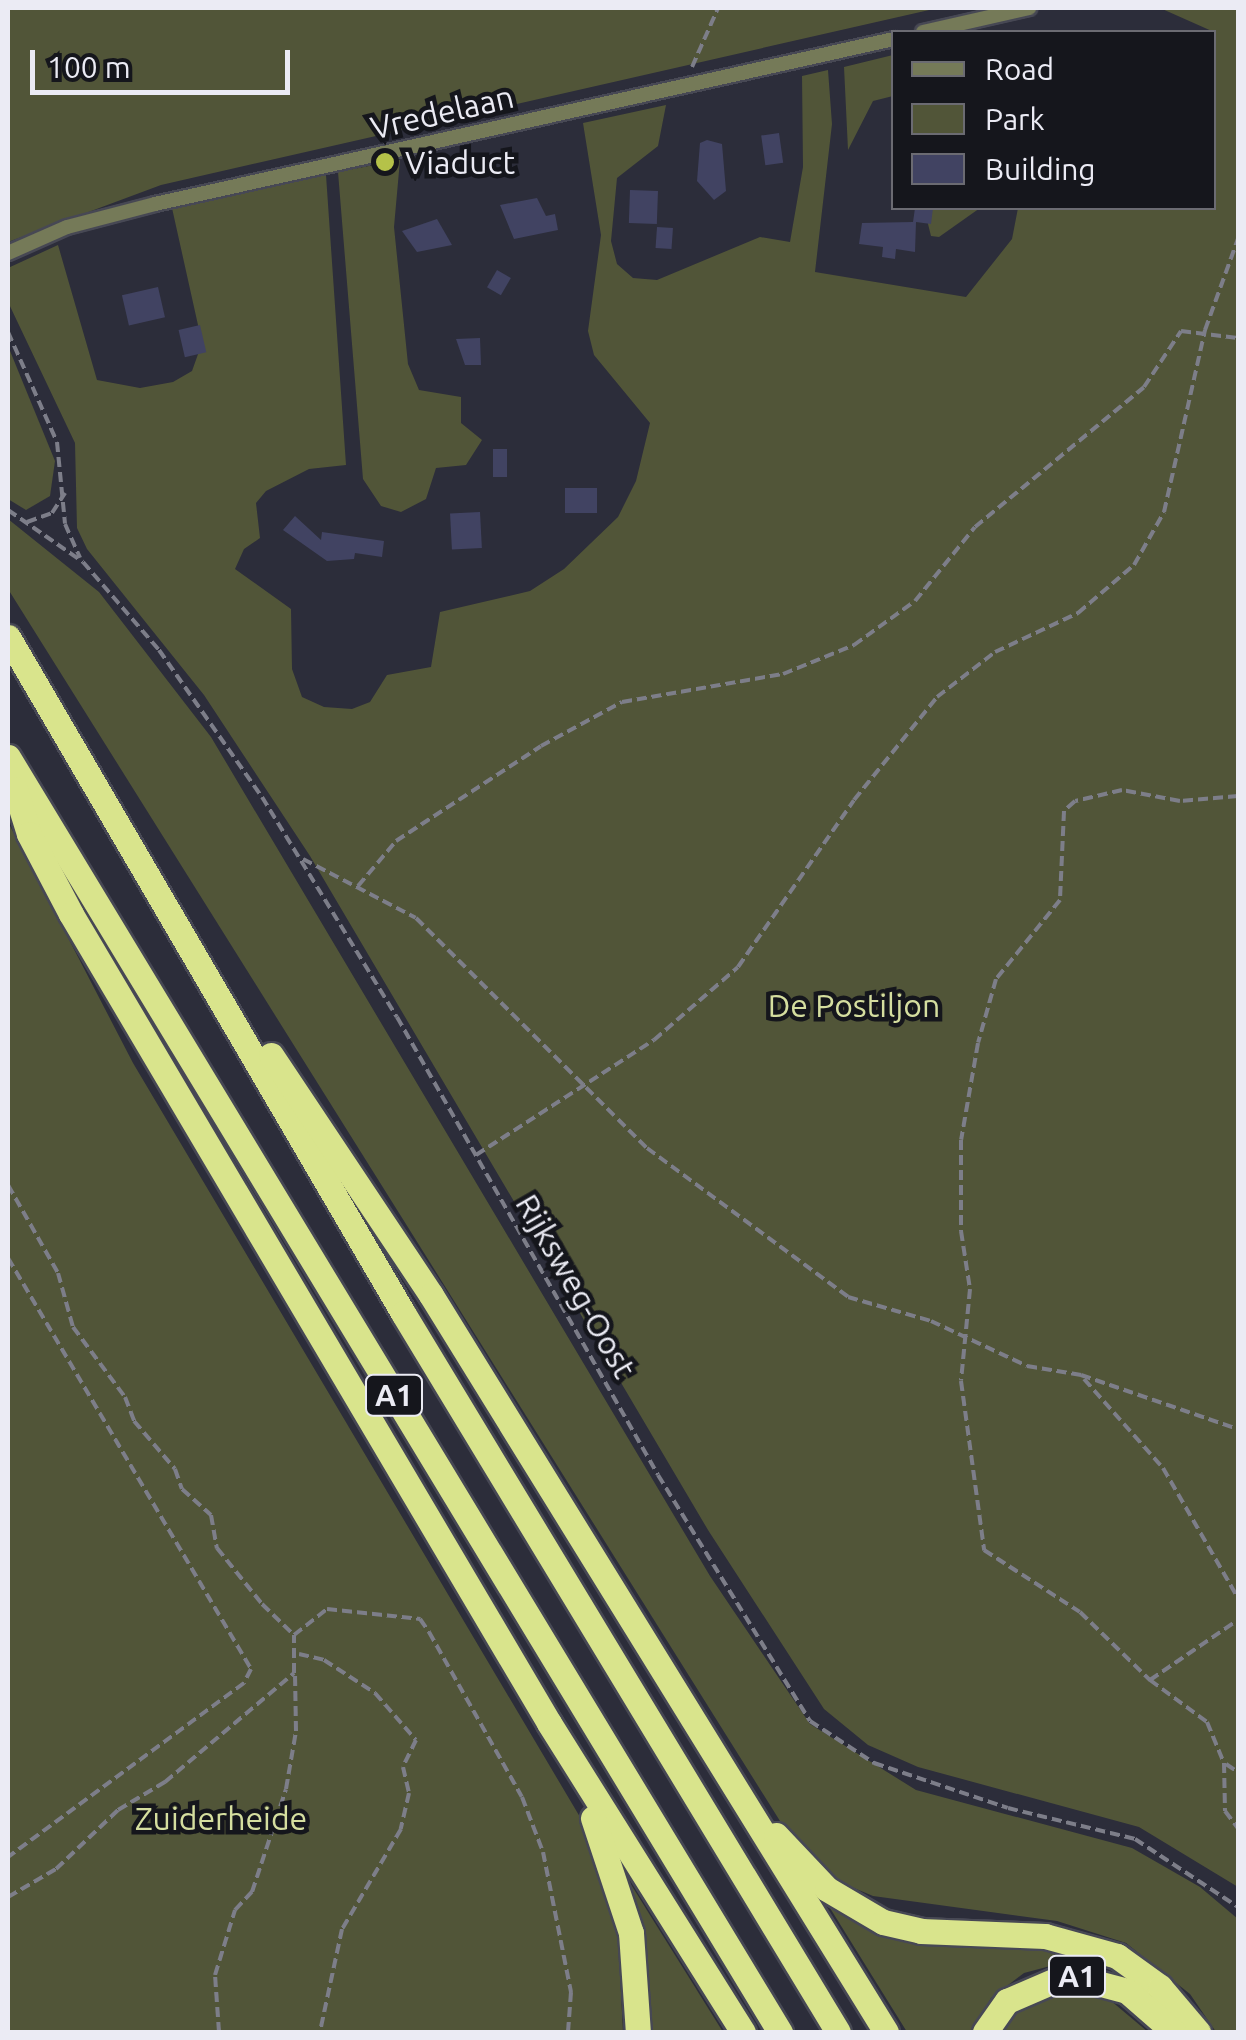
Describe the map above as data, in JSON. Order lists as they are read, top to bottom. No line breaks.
{"streets":{"highway":["A1"],"street":["Vredelaan"],"path":["Rijksweg-Oost"]},"parks":["De Postiljon","Zuiderheide"],"places":["Viaduct"],"legend":["Road","Park","Building"],"scale_bar":"100 m"}
